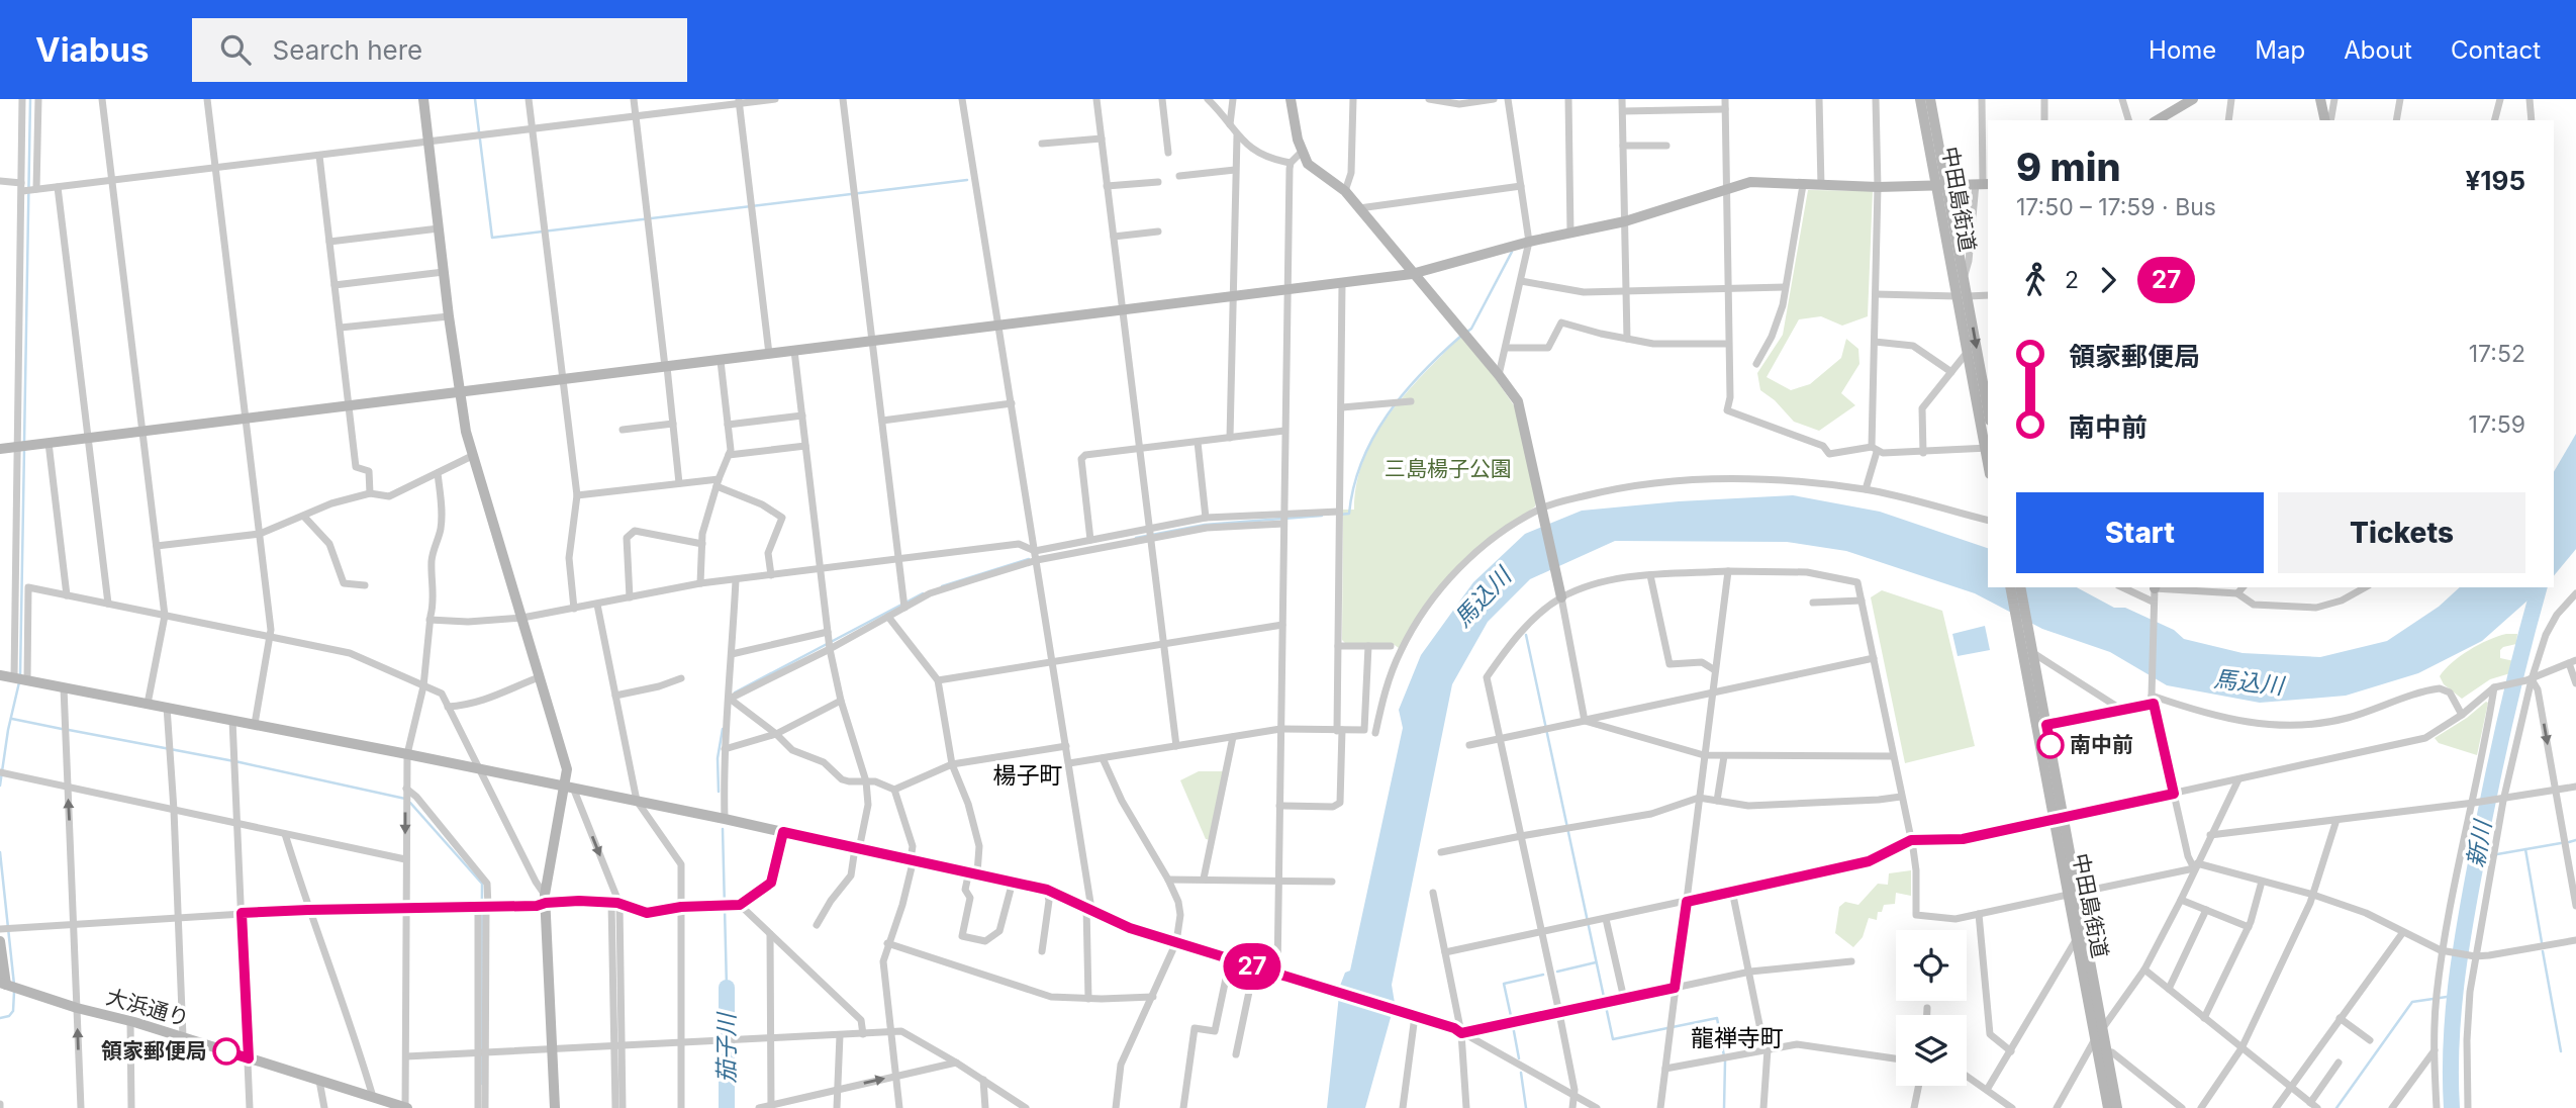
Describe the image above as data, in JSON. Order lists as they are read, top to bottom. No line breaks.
{"streets":{"street":["中田島街道","大浜通り"]},"districts":["楊子町","龍禅寺町"],"water":["馬込川","新川","茄子川"],"parks":["三島楊子公園"],"places":["南中前","領家郵便局"],"lines":["bus line 27"],"page":{"header":"Viabus","search":"Search here","nav":["Home","Map","About","Contact"],"on_map":"27","heading":["9 min","17:50 – 17:59 · Bus","¥195"],"legs":["2","27"],"list":[{"name":"領家郵便局","value":"17:52"},{"name":"南中前","value":"17:59"}],"buttons":["Start","Tickets"]}}
